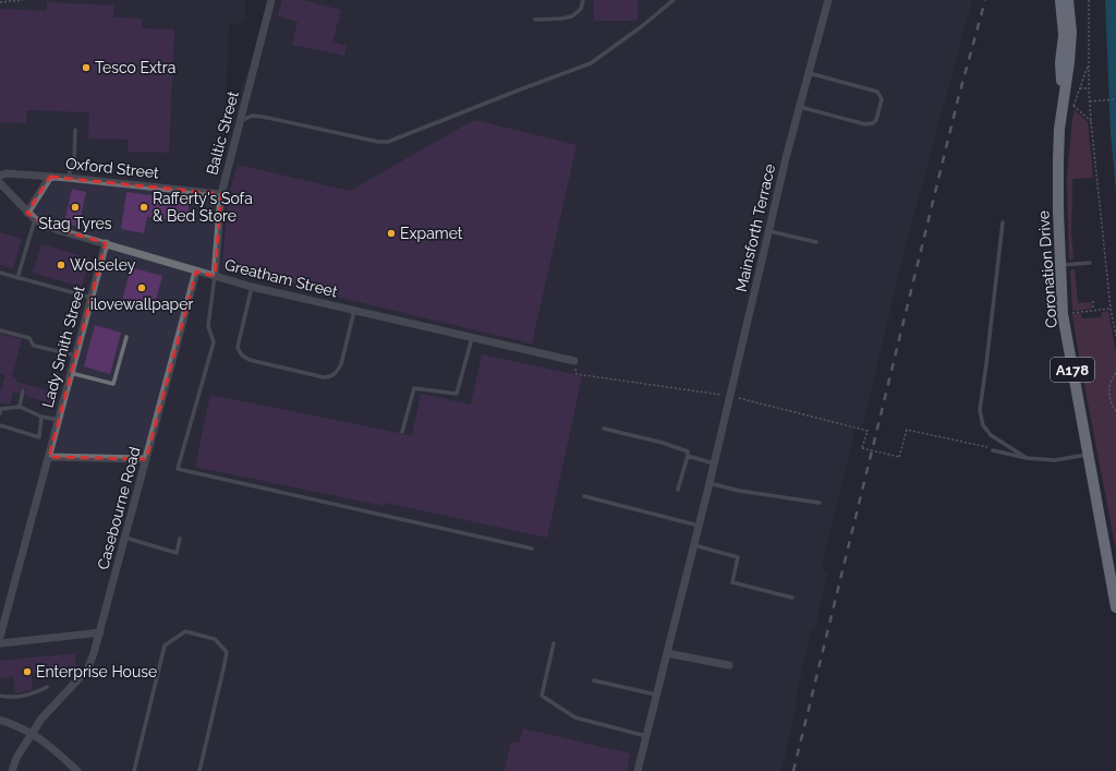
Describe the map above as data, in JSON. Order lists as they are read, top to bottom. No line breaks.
{"streets":{"main road":["Coronation Drive","A178"],"street":["Baltic Street","Oxford Street","Mainsforth Terrace","Greatham Street","Lady Smith Street","Casebourne Road"]},"crossings":[["Baltic Street","Oxford Street"],["Baltic Street","Greatham Street"],["Coronation Drive","A178"],["Greatham Street","Lady Smith Street"],["Greatham Street","Casebourne Road"]],"places":["Tesco Extra","Stag Tyres","Rafferty's Sofa & Bed Store","Expamet","Wolseley","ilovewallpaper","Enterprise House"]}
